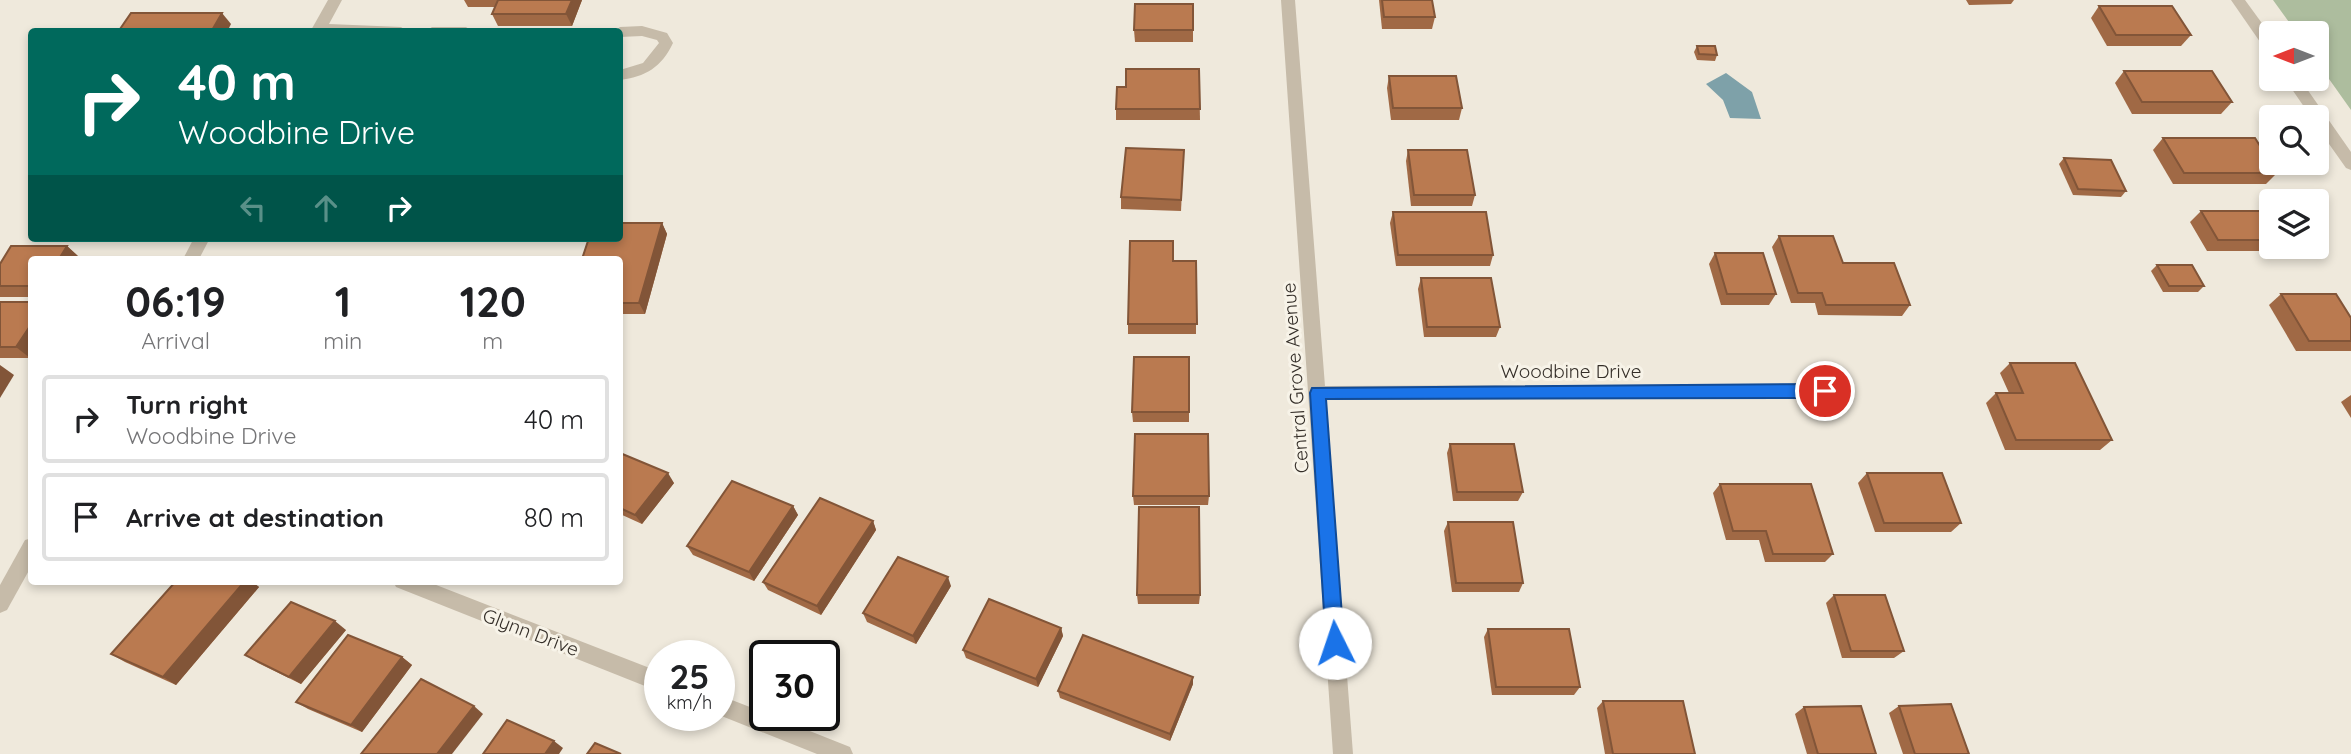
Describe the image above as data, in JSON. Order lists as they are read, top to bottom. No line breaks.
{"streets":{"street":["Woodbine Drive","Central Grove Avenue","Glynn Drive"]},"crossings":[["Woodbine Drive","Central Grove Avenue"]],"north":"left","page":{"turn":["40 m","Woodbine Drive"],"eta":["06:19","Arrival","1","min","120","m"],"list":[{"name":"Turn right","note":"Woodbine Drive","value":"40 m"},{"name":"Arrive at destination","value":"80 m"}],"speed":"25 km/h","limit":"30"}}
